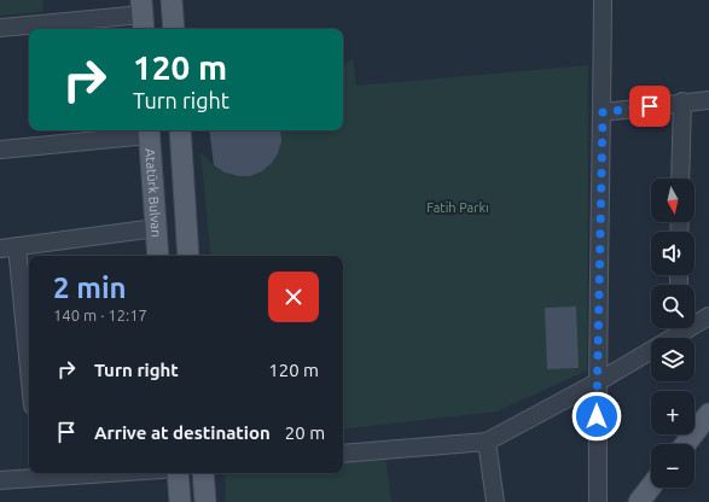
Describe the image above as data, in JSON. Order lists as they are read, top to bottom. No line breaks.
{"streets":{"main road":["Atatürk Bulvarı"]},"parks":["Fatih Parkı"],"north":"bottom","page":{"turn":["120 m","Turn right"],"map_buttons":["+","−"],"heading":["2 min","140 m · 12:17"],"list":[{"name":"Turn right","value":"120 m"},{"name":"Arrive at destination","value":"20 m"}]}}
